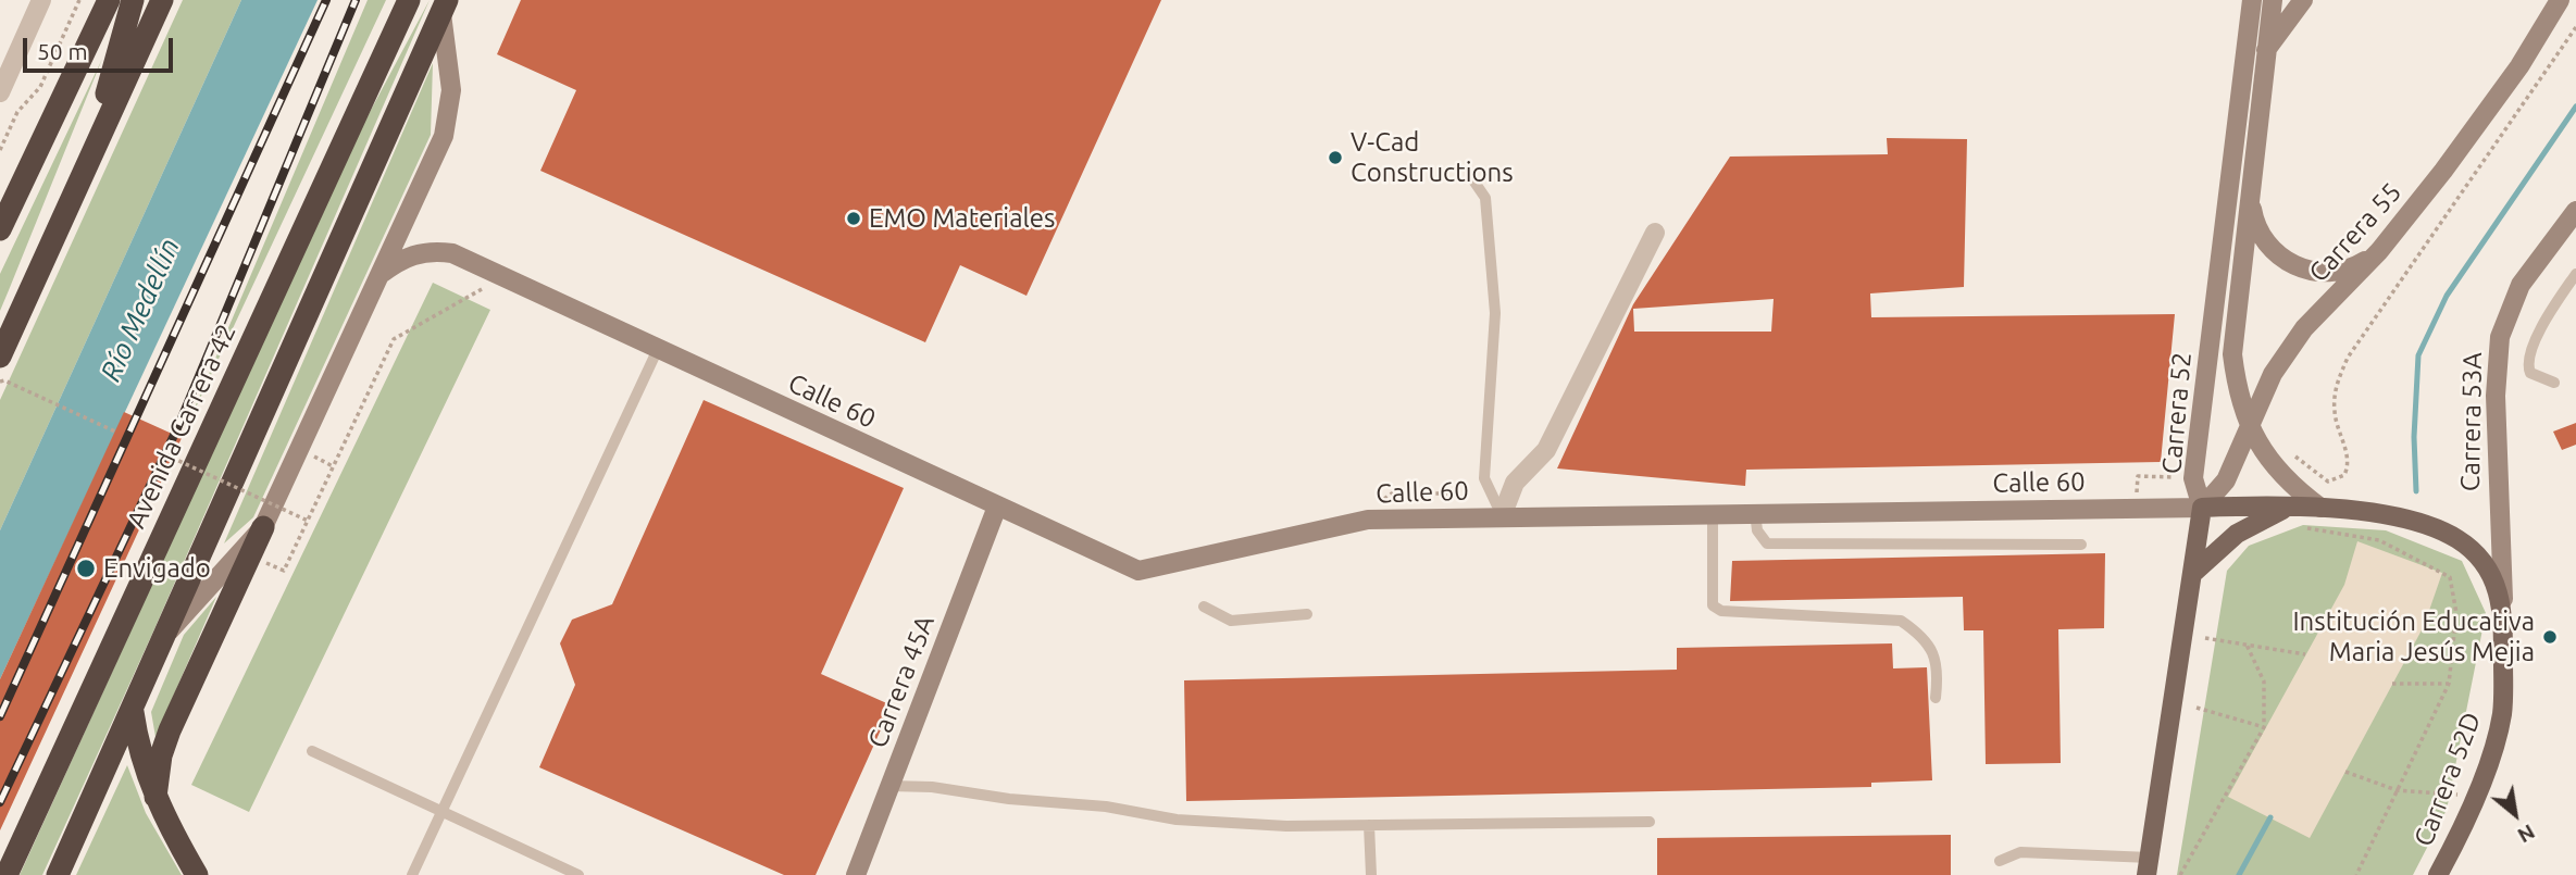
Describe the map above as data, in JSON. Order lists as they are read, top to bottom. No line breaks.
{"streets":{"highway":["Avenida Carrera 42"],"main road":["Calle 60","Carrera 52","Carrera 52D"],"street":["Carrera 55","Carrera 53A","Carrera 45A"]},"crossings":[["Carrera 55","Calle 60"],["Carrera 55","Carrera 52"],["Calle 60","Carrera 52"],["Calle 60","Carrera 53A"],["Calle 60","Carrera 45A"],["Calle 60","Carrera 52D"],["Carrera 53A","Carrera 52D"]],"water":["Río Medellín"],"places":["V-Cad Constructions","EMO Materiales","Envigado","Institución Educativa Maria Jesús Mejia"],"scale_bar":"50 m","north":"bottom right"}
